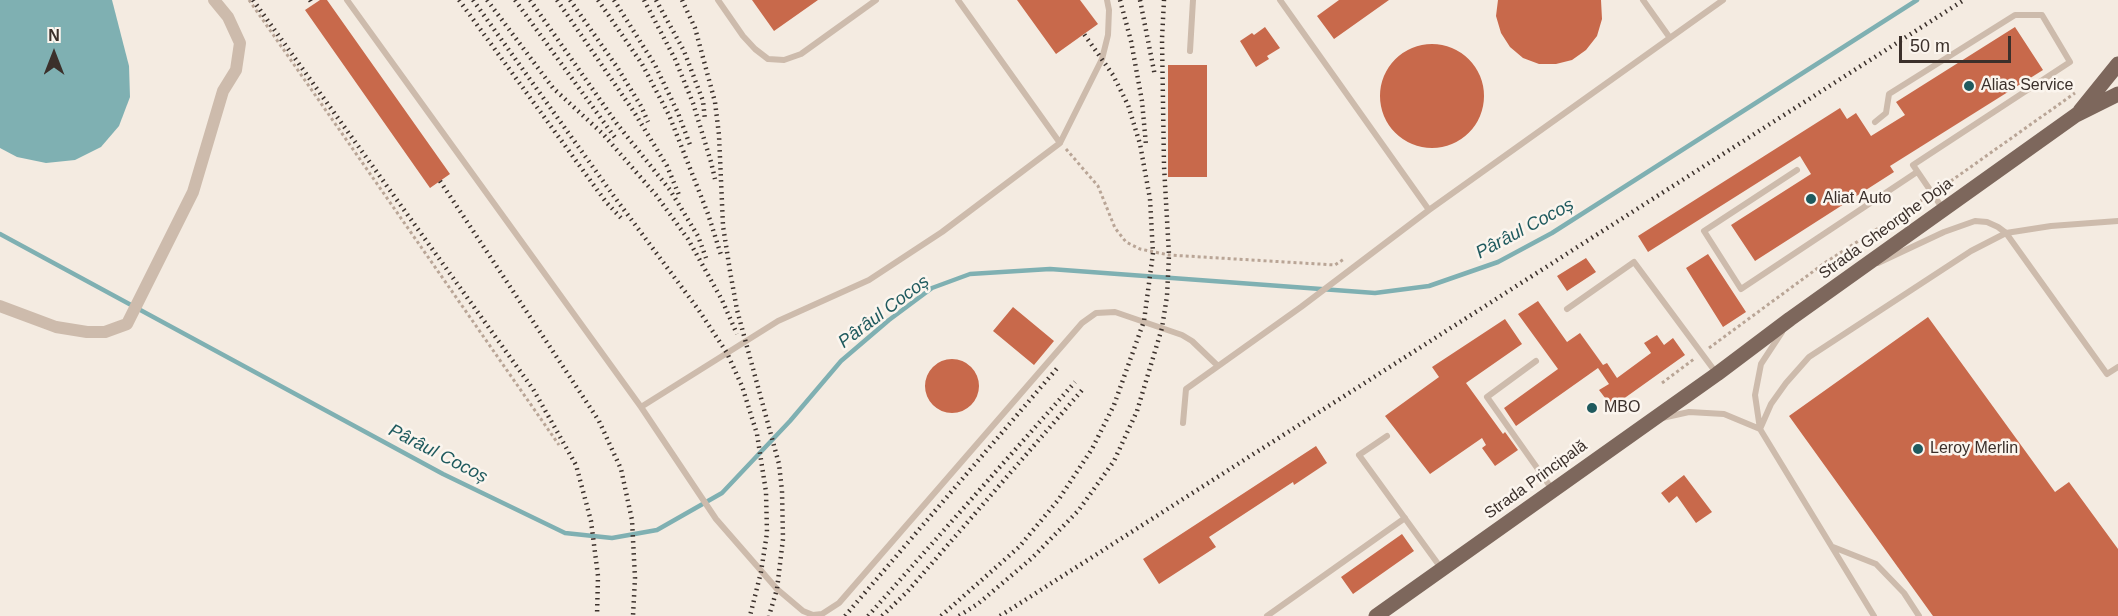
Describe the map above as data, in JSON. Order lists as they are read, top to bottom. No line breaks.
{"streets":{"main road":["Strada Gheorghe Doja","Strada Principală"]},"crossings":[["Strada Gheorghe Doja","Strada Principală"]],"water":["Pârâul Cocoș"],"places":["Alias Service","Aliat Auto","MBO","Leroy Merlin"],"scale_bar":"50 m","north":"top"}
